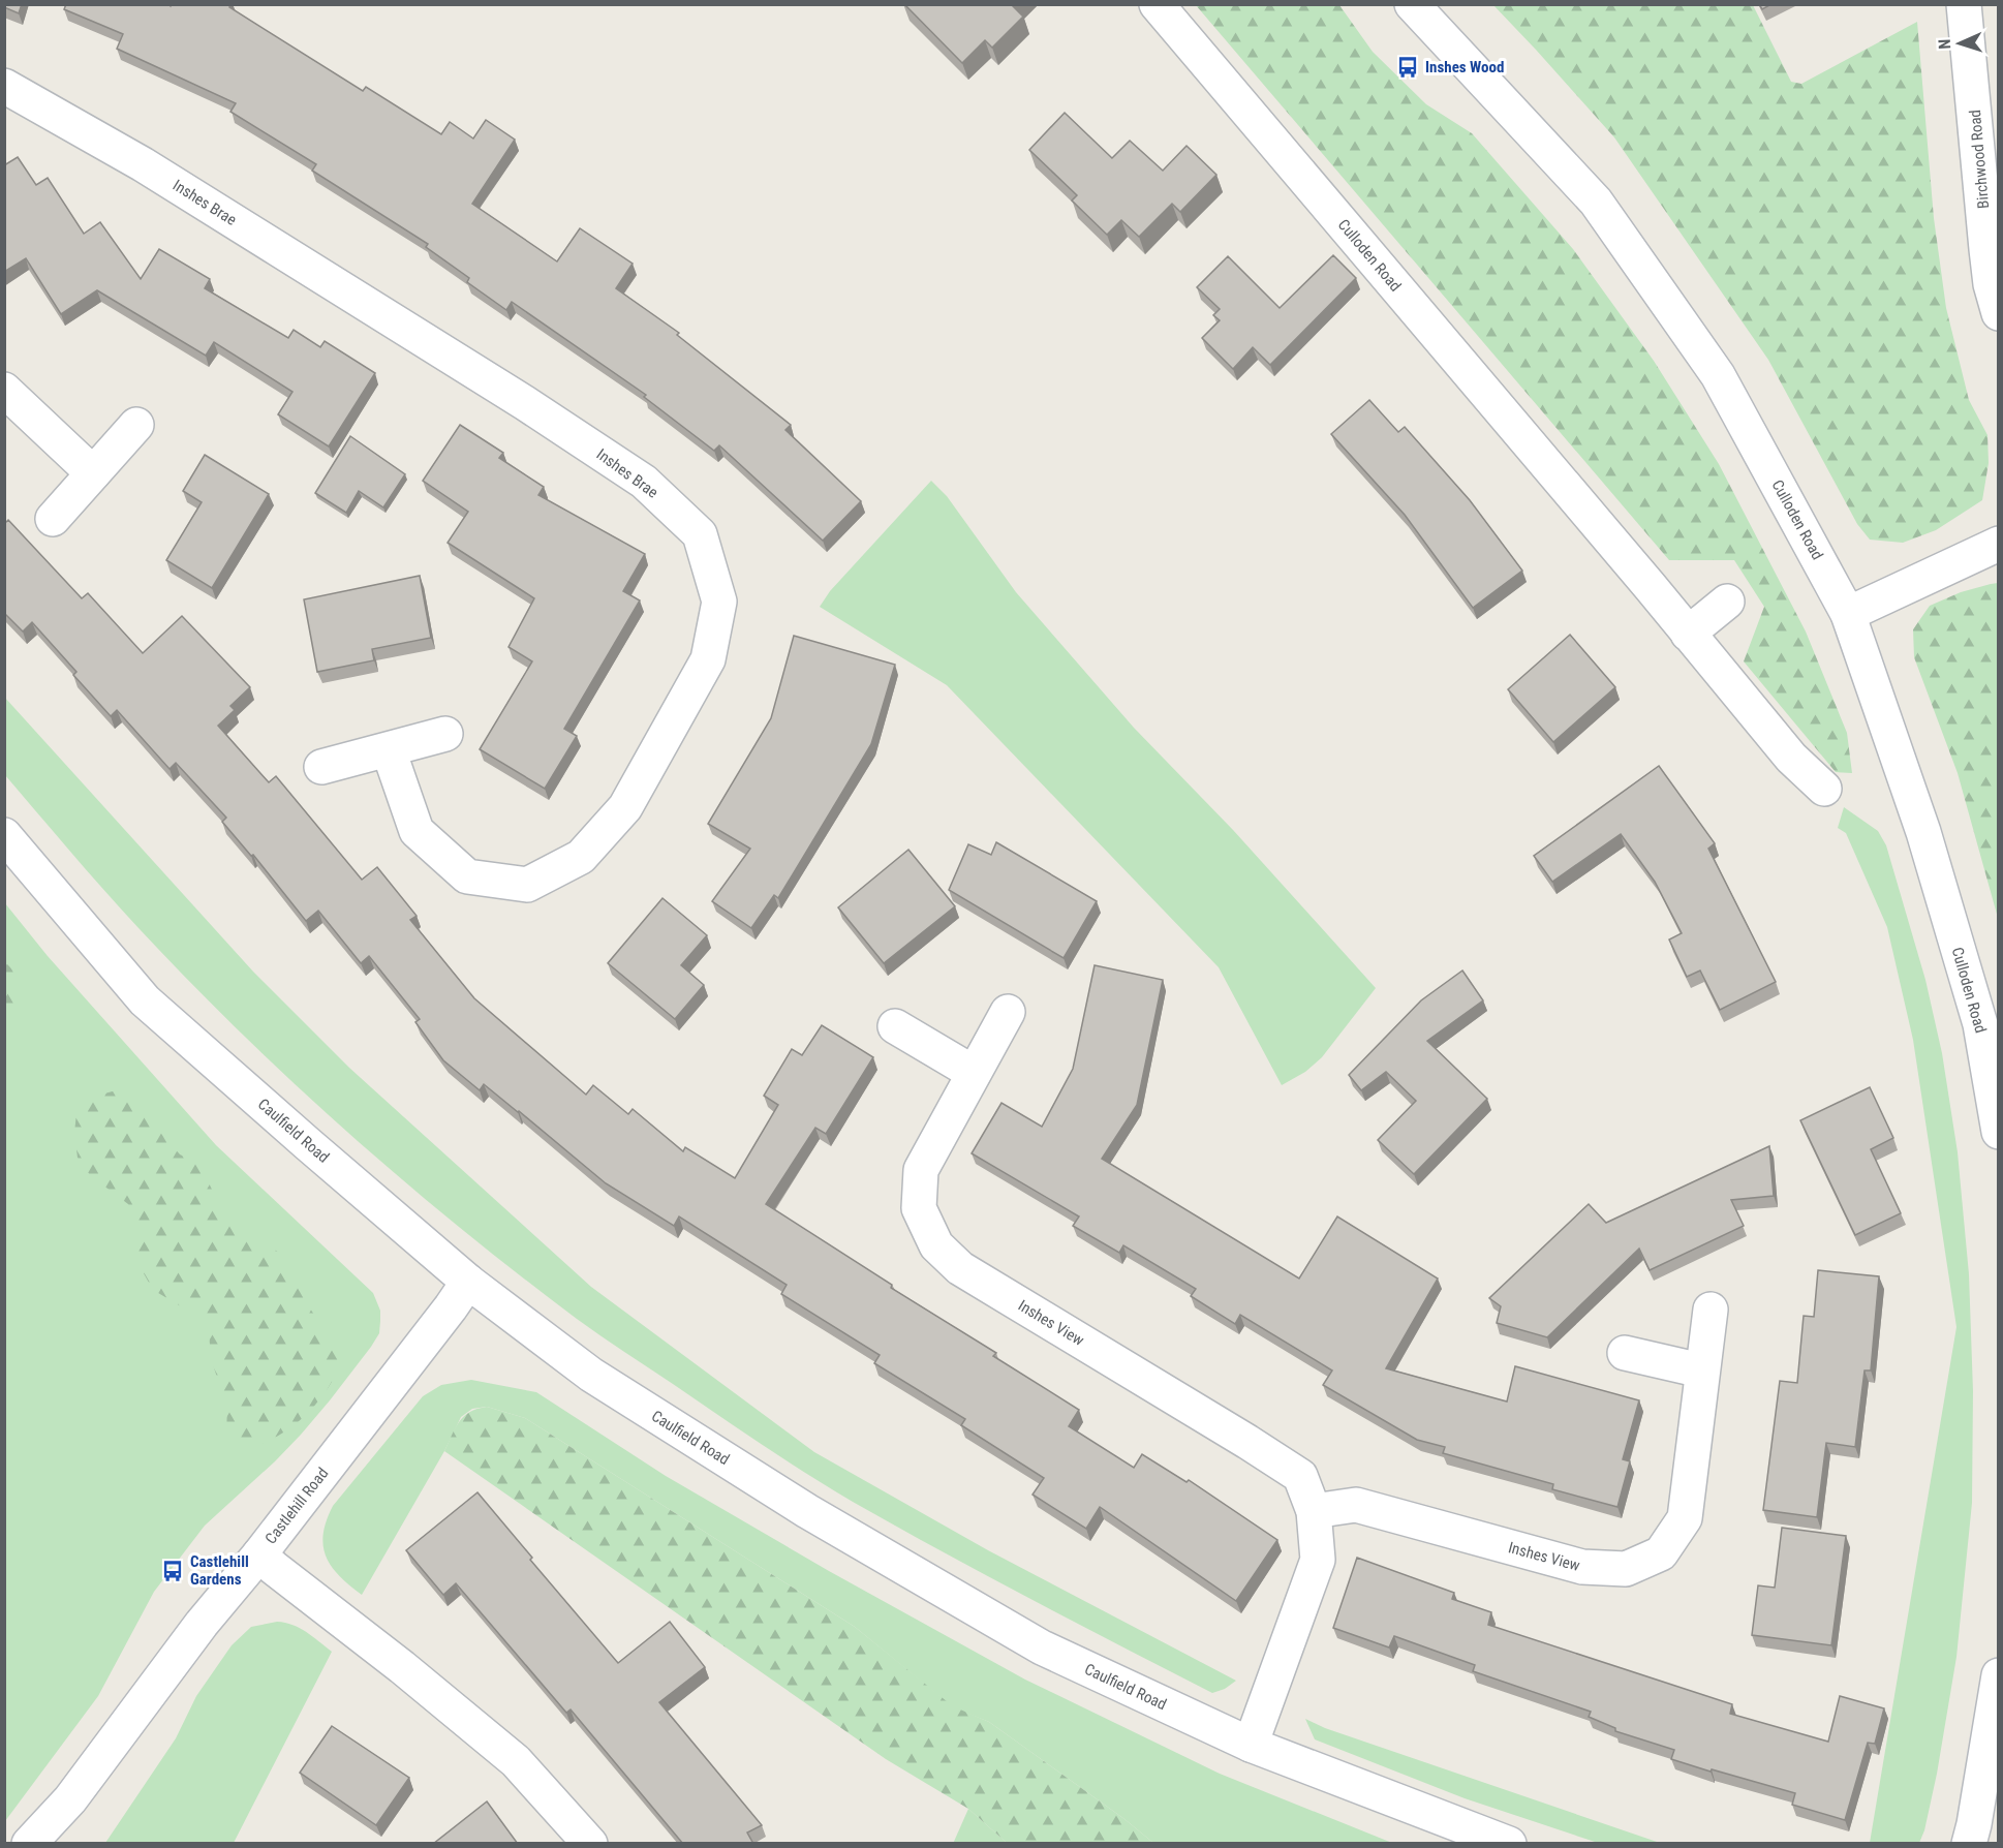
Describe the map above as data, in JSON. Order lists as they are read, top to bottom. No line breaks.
{"streets":{"street":["Birchwood Road","Inshes Brae","Culloden Road","Caulfield Road","Inshes View","Castlehill Road"]},"crossings":[["Caulfield Road","Inshes View"],["Caulfield Road","Castlehill Road"]],"places":{"bus stop":["Inshes Wood","Castlehill Gardens"]},"north":"left"}
